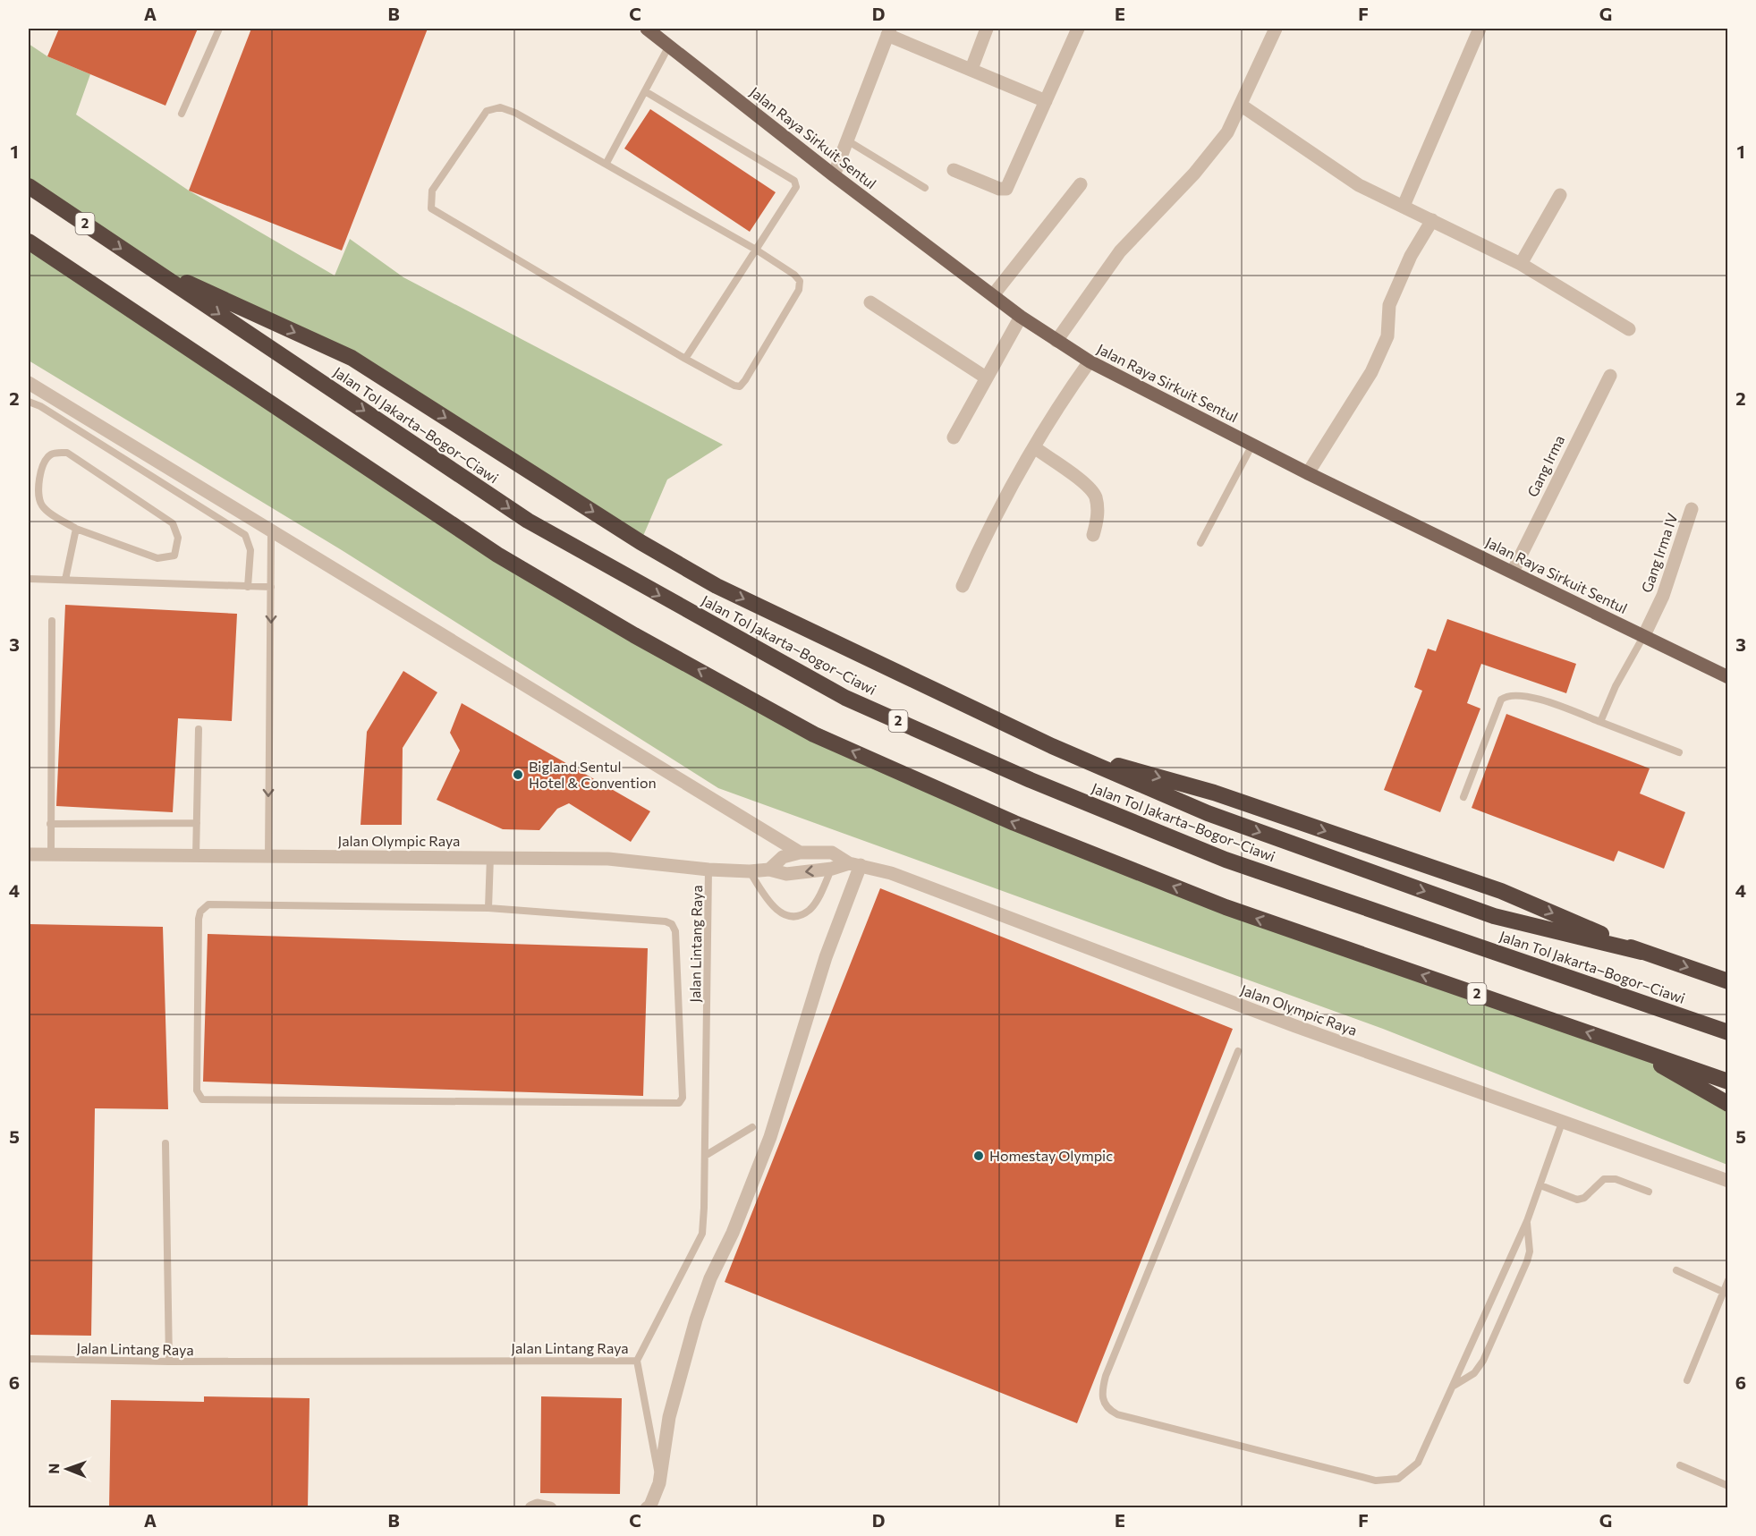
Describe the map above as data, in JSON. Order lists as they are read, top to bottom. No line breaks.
{"streets":{"highway":["2","Jalan Tol Jakarta–Bogor–Ciawi"],"main road":["Jalan Raya Sirkuit Sentul"],"street":["Gang Irma","Gang Irma IV","Jalan Olympic Raya"],"lane":["Jalan Lintang Raya"]},"crossings":[["Jalan Raya Sirkuit Sentul","Gang Irma"],["Jalan Raya Sirkuit Sentul","Gang Irma IV"],["Jalan Olympic Raya","Jalan Lintang Raya"]],"places":["Bigland Sentul Hotel & Convention","Homestay Olympic"],"north":"left","grid":{"columns":["A","B","C","D","E","F","G"],"rows":["1","2","3","4","5","6"]}}
